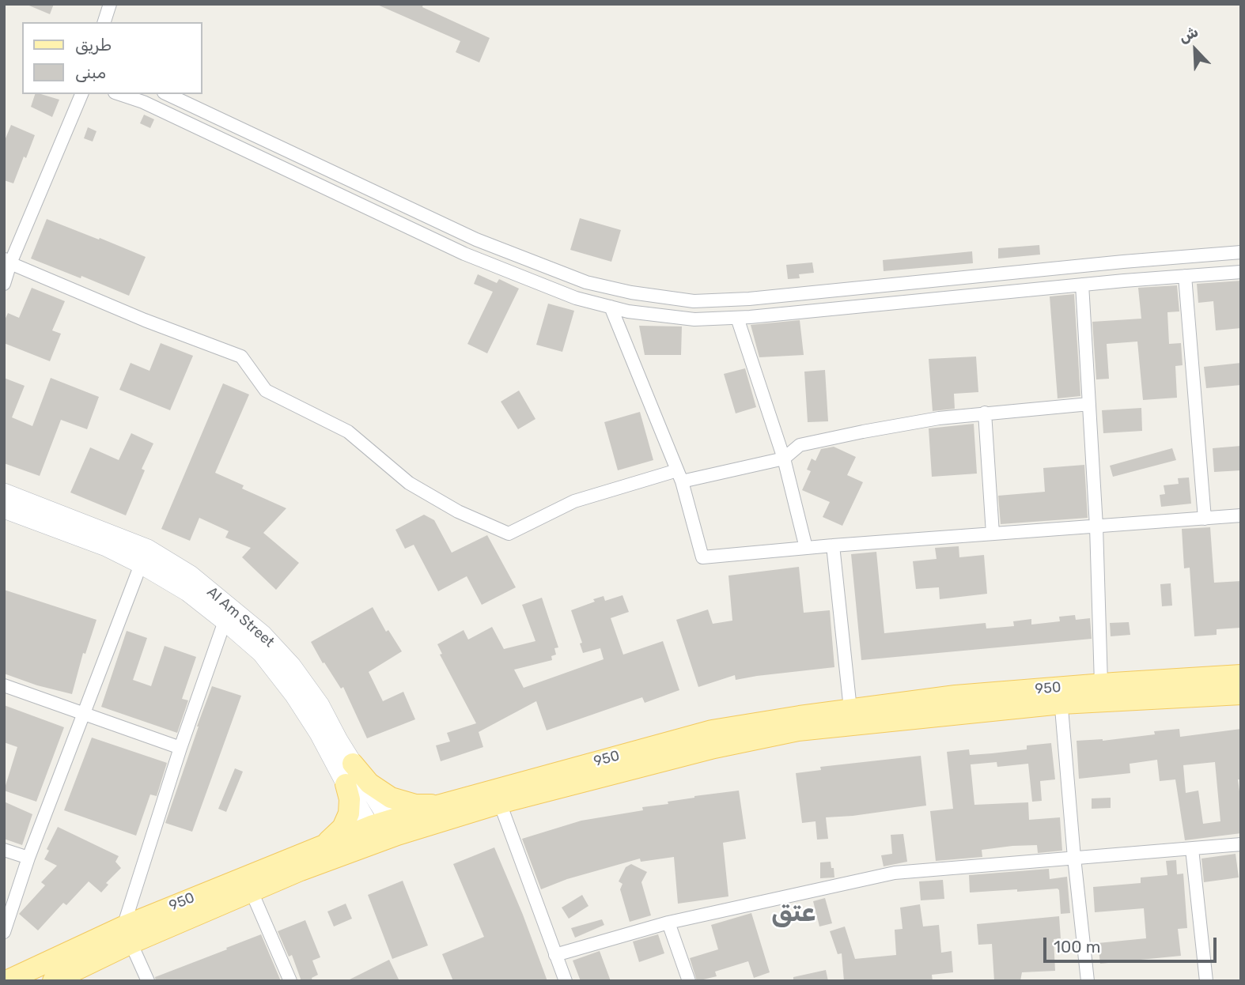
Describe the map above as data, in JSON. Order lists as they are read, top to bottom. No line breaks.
{"streets":{"main road":["Al Am Street","950"]},"crossings":[["Al Am Street","950"]],"districts":["عتق"],"legend":["طريق","مبنى"],"scale_bar":"100 m","north":"top left"}
